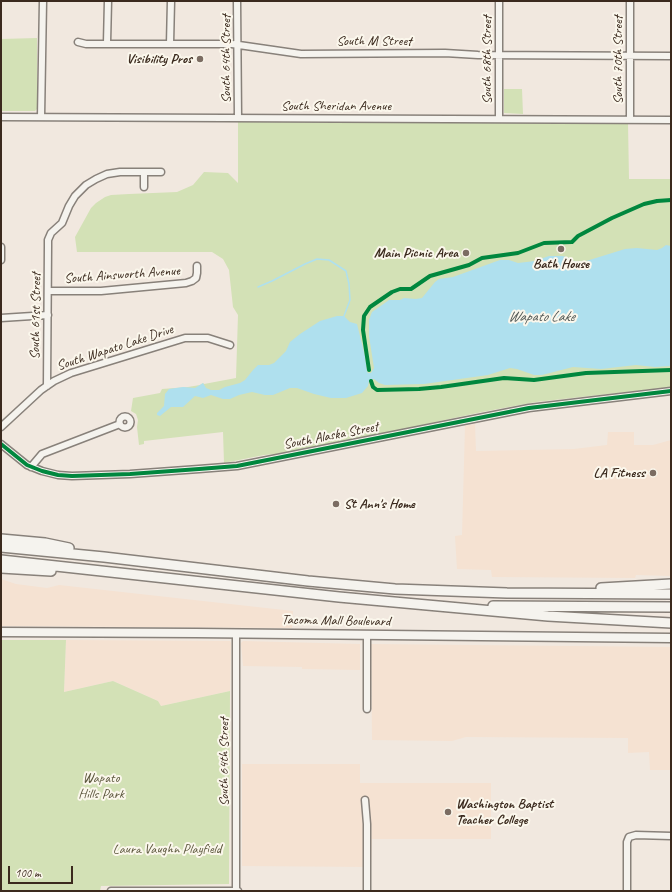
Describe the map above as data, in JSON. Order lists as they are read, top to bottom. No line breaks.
{"streets":{"main road":["Tacoma Mall Boulevard"],"street":["South M Street","South 64th Street","South 68th Street","South 70th Street","South Sheridan Avenue","South Ainsworth Avenue","South 61st Street","South Wapato Lake Drive","South Alaska Street"]},"crossings":[["South M Street","South 64th Street"],["South M Street","South 68th Street"],["South M Street","South 70th Street"],["South 64th Street","South Sheridan Avenue"],["South 64th Street","Tacoma Mall Boulevard"],["South 68th Street","South Sheridan Avenue"],["South 70th Street","South Sheridan Avenue"],["South Ainsworth Avenue","South 61st Street"],["South 61st Street","South Wapato Lake Drive"]],"water":["Wapato Lake"],"parks":["Wapato Hills Park","Laura Vaughn Playfield"],"places":["Visibility Pros","Bath House","Main Picnic Area","LA Fitness","St Ann's Home","Washington Baptist Teacher College"],"scale_bar":"100 m"}
